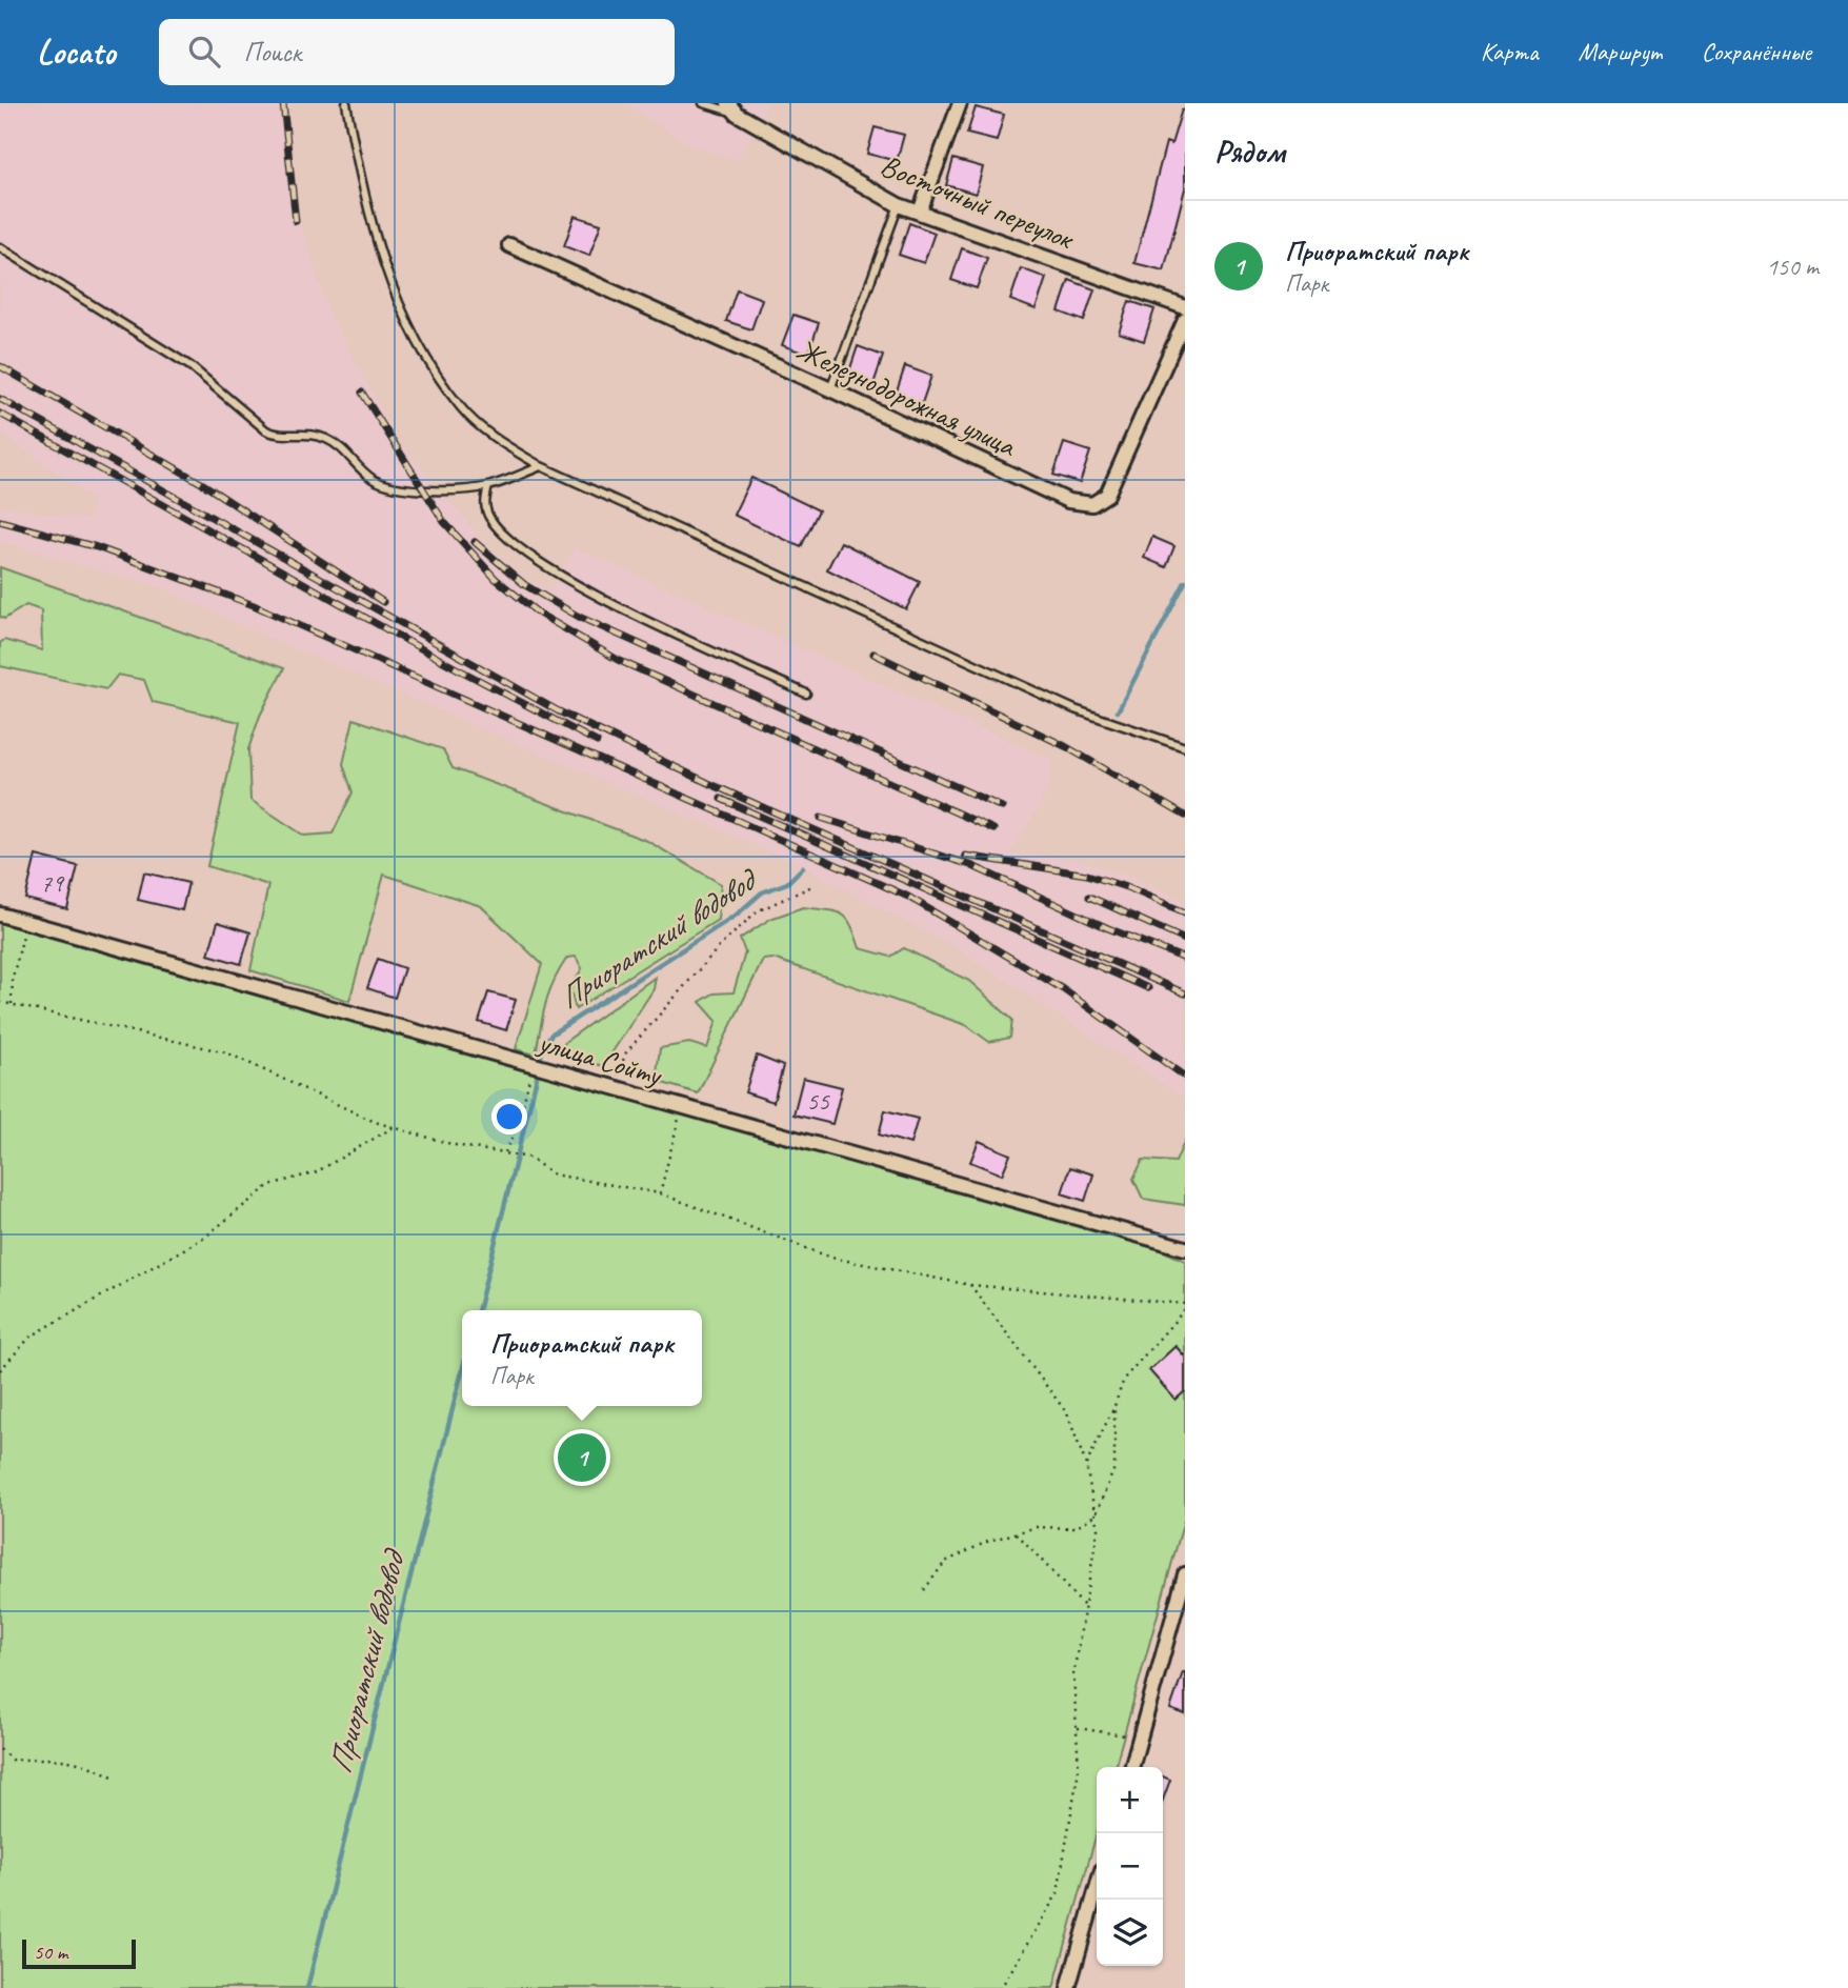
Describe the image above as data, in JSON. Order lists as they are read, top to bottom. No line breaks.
{"streets":{"street":["Восточный переулок","Железнодорожная улица","улица Сойту"]},"water":["Приоратский водовод"],"house_numbers":["79","55"],"scale_bar":"50 m","page":{"header":"Locato","search":"Поиск","nav":["Карта","Маршрут","Сохранённые"],"heading":"Рядом","list":[{"mark":"1","name":"Приоратский парк","note":"Парк","value":"150 m"}],"popup":["Приоратский парк","Парк"],"pins":"1","map_buttons":["+","−"],"scale":"50 m"}}
